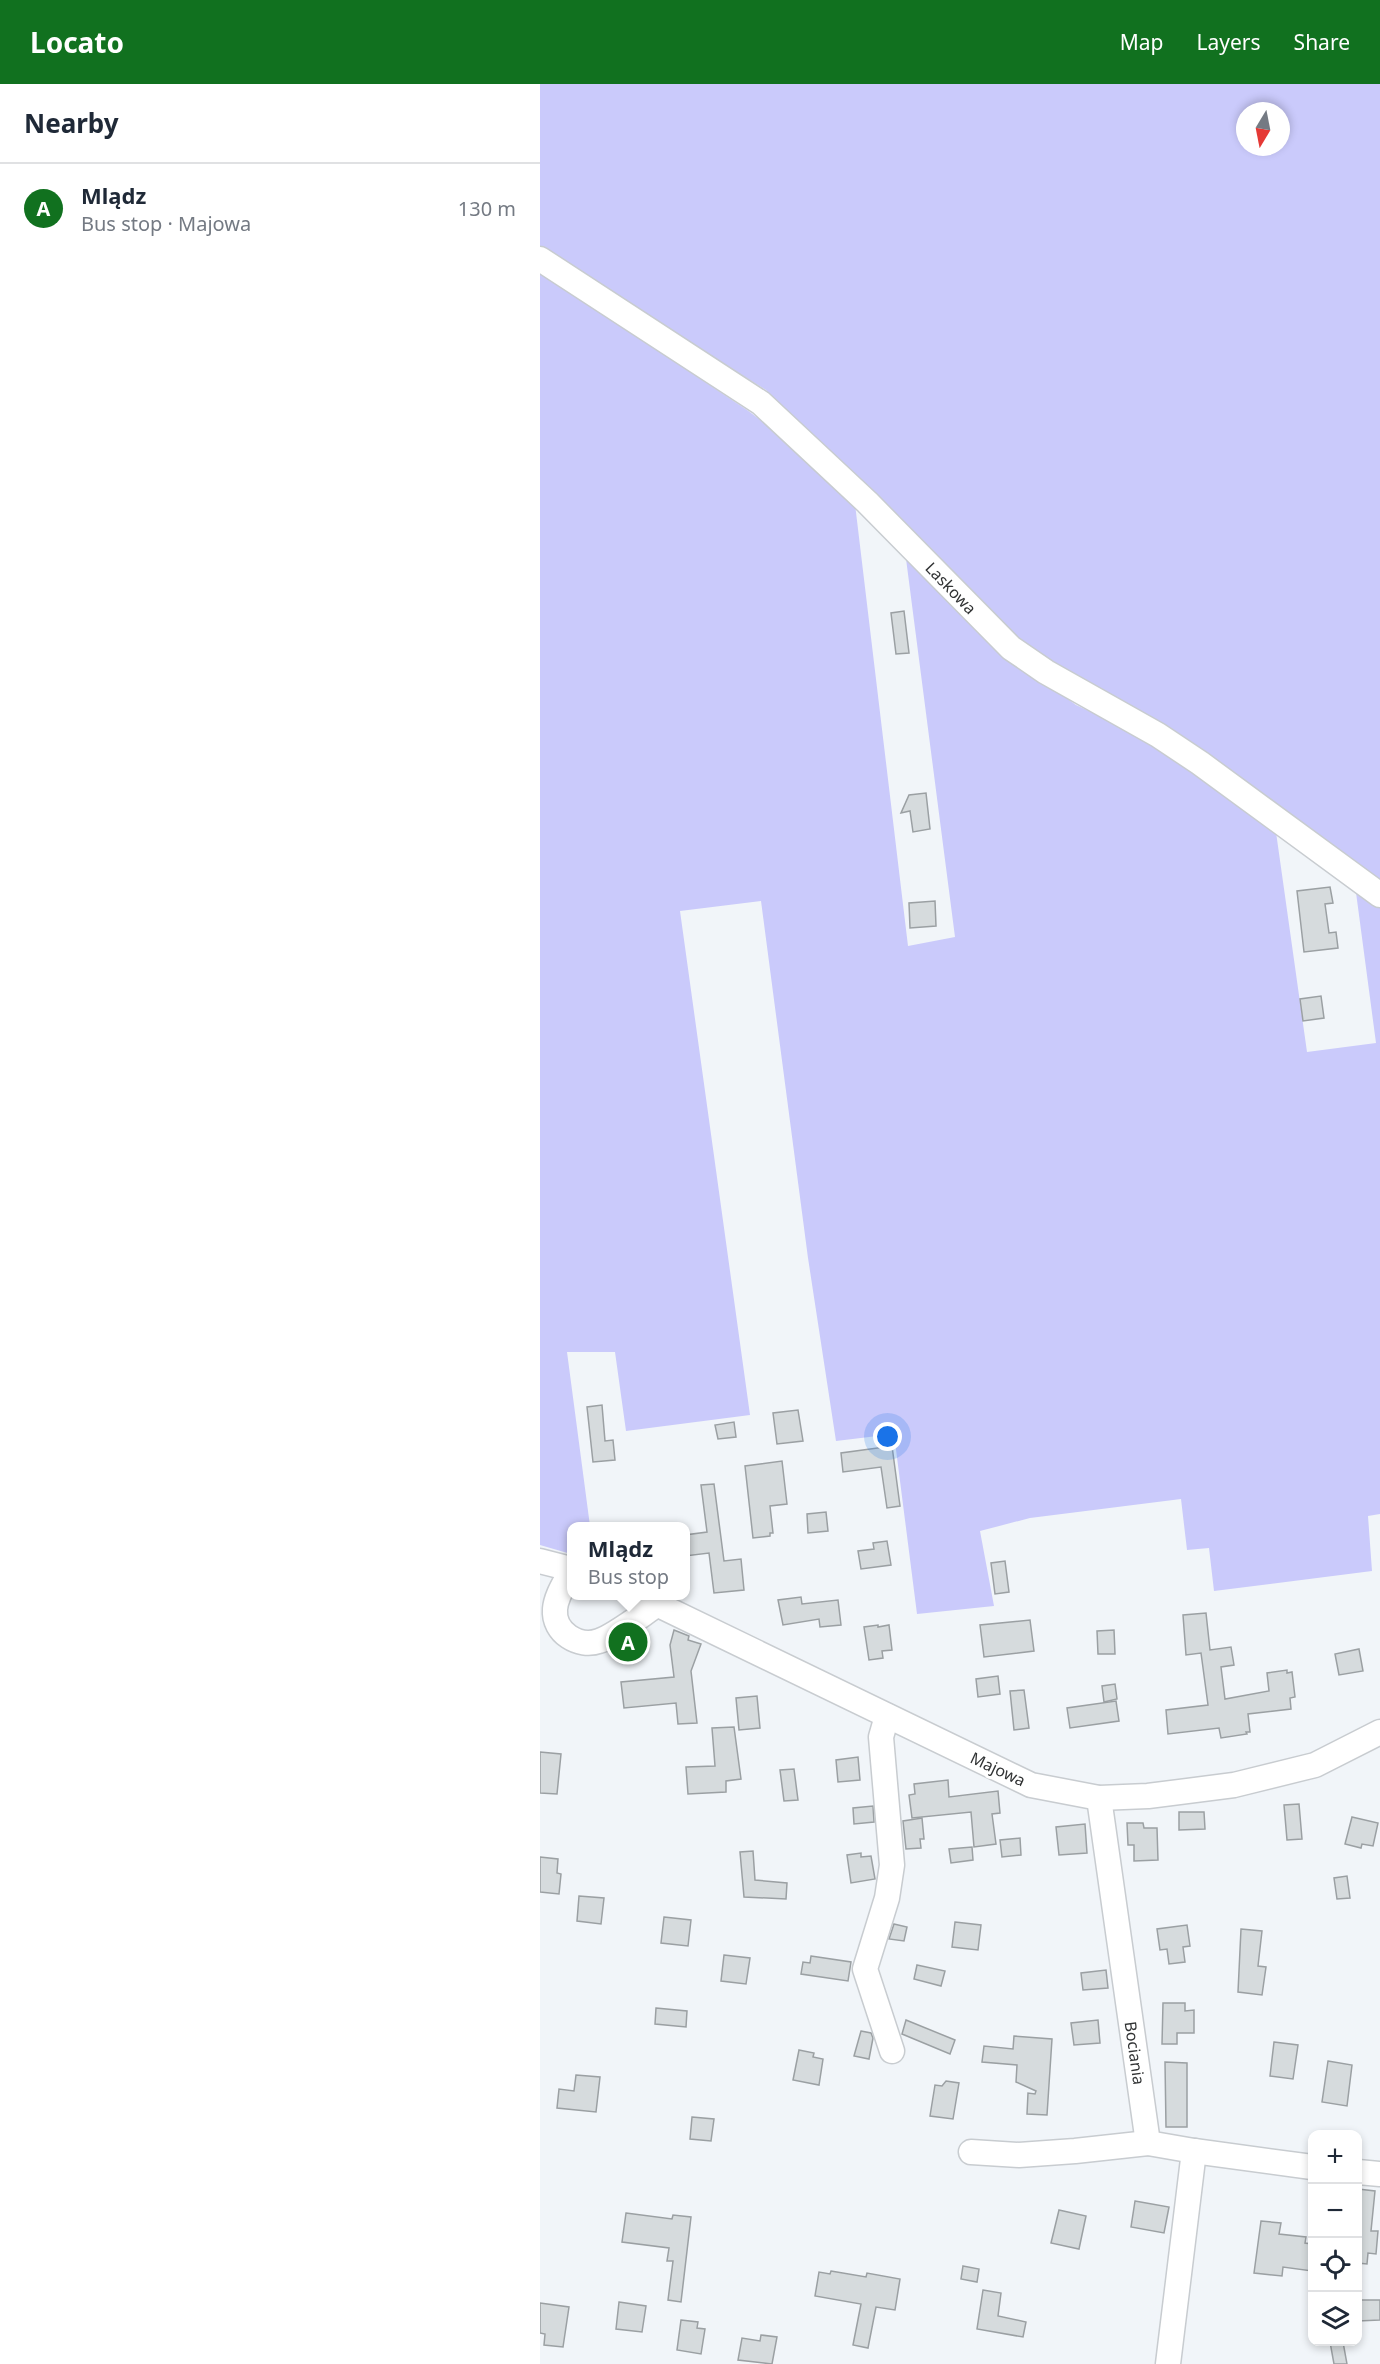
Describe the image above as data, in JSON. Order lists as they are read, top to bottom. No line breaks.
{"streets":{"street":["Laskowa","Majowa","Bociania"]},"crossings":[["Majowa","Bociania"]],"north":"bottom","page":{"header":"Locato","nav":["Map","Layers","Share"],"heading":"Nearby","list":[{"mark":"A","name":"Mlądz","note":"Bus stop · Majowa","value":"130 m"}],"popup":["Mlądz","Bus stop"],"pins":"A","map_buttons":["+","−"]}}
